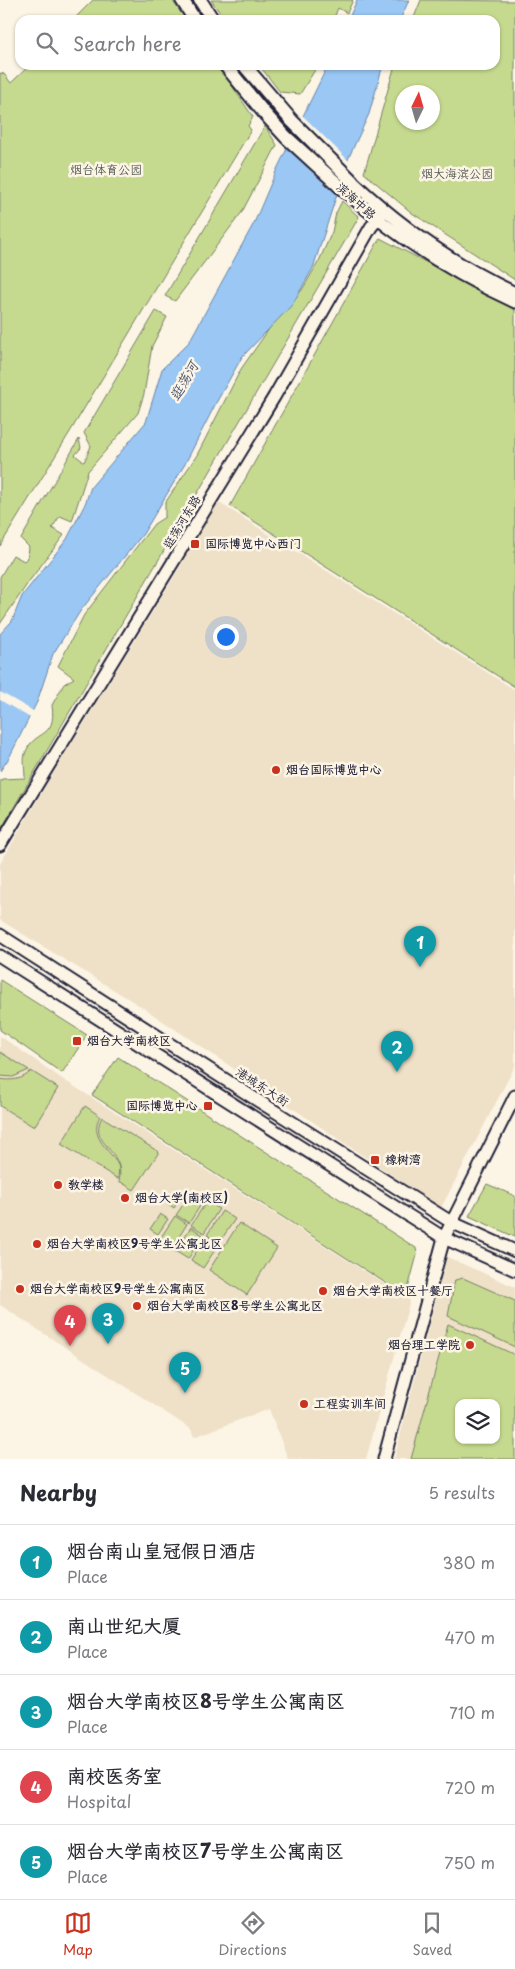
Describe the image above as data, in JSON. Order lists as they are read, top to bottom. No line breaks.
{"streets":{"main road":["滨海中路","逛荡河东路","港城东大街"]},"crossings":[["滨海中路","逛荡河东路"]],"water":["逛荡河"],"parks":["烟台体育公园","烟大海滨公园"],"places":{"transit":["国际博览中心西门","烟台大学南校区","国际博览中心","橡树湾"],"other":["烟台国际博览中心","教学楼","烟台大学(南校区)","烟台大学南校区9号学生公寓北区","烟台大学南校区9号学生公寓南区","烟台大学南校区十餐厅","烟台大学南校区8号学生公寓北区","烟台理工学院","工程实训车间"]},"north":"top","page":{"search":"Search here","pins":["1","2","3","4","5"],"heading":["Nearby","5 results"],"list":[{"mark":"1","name":"烟台南山皇冠假日酒店","note":"Place","value":"380 m"},{"mark":"2","name":"南山世纪大厦","note":"Place","value":"470 m"},{"mark":"3","name":"烟台大学南校区8号学生公寓南区","note":"Place","value":"710 m"},{"mark":"4","name":"南校医务室","note":"Hospital","value":"720 m"},{"mark":"5","name":"烟台大学南校区7号学生公寓南区","note":"Place","value":"750 m"}],"nav":["Map","Directions","Saved"]}}
